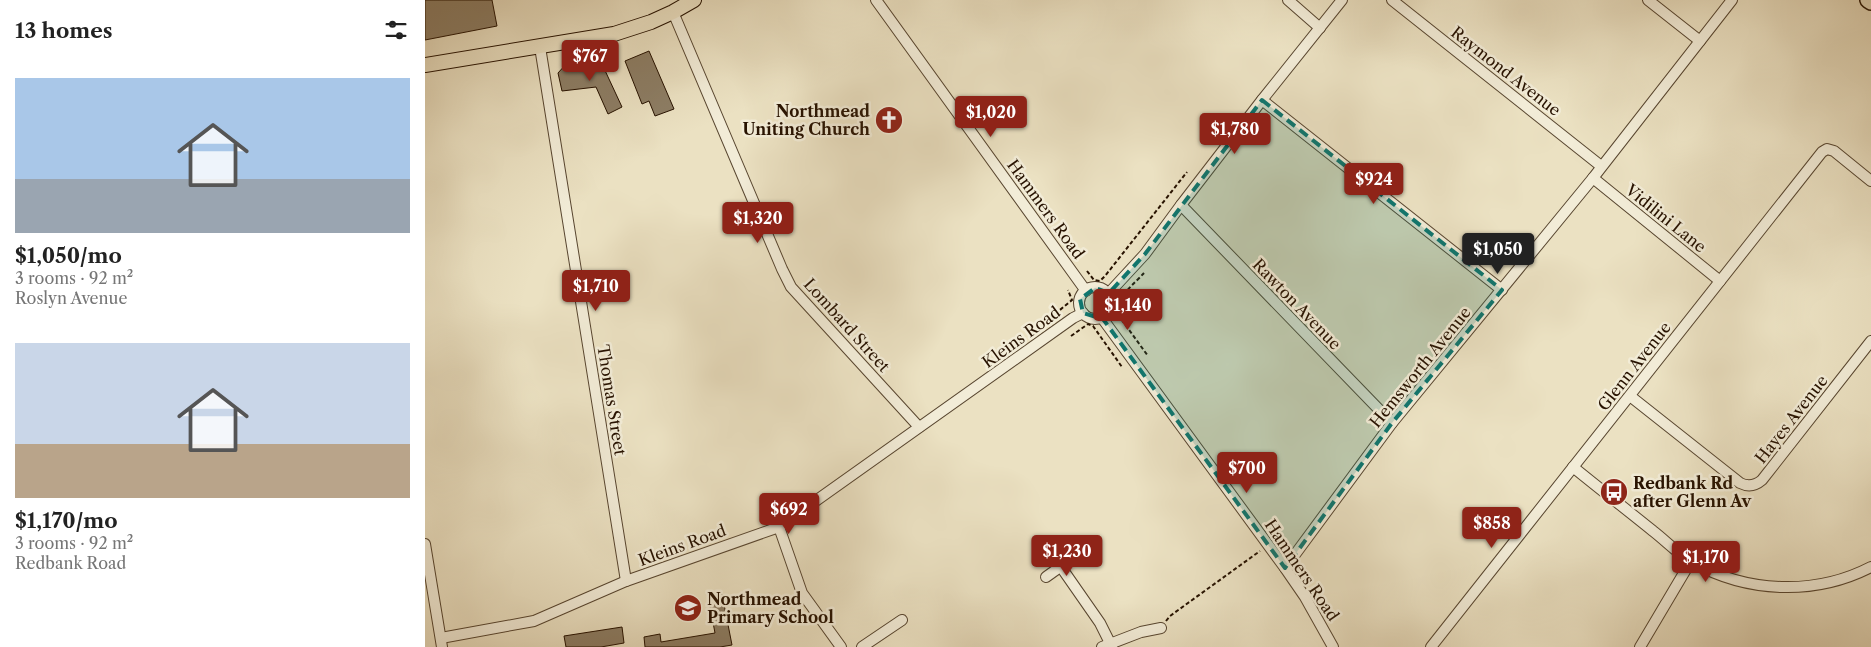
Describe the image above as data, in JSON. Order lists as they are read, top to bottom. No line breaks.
{"streets":{"street":["Raymond Avenue","Hammers Road","Vidilini Lane","Rawton Avenue","Lombard Street","Kleins Road","Glenn Avenue","Hemsworth Avenue","Thomas Street","Hayes Avenue"]},"crossings":[["Raymond Avenue","Hemsworth Avenue"],["Hammers Road","Kleins Road"],["Hammers Road","Hemsworth Avenue"],["Vidilini Lane","Glenn Avenue"],["Vidilini Lane","Hemsworth Avenue"],["Rawton Avenue","Hemsworth Avenue"],["Lombard Street","Kleins Road"],["Kleins Road","Thomas Street"],["Glenn Avenue","Hayes Avenue"]],"places":{"church":["Northmead Uniting Church"],"bus stop":["Redbank Rd after Glenn Av"],"school or university":["Northmead Primary School"]},"page":{"heading":"13 homes","price":["$767","$1,020","$1,780","$924","$1,320","$1,050","$1,710","$1,140","$700","$692","$858","$1,230","$1,170"],"list":[{"name":"$1,050/mo","note":"3 rooms · 92 m² · Roslyn Avenue"},{"name":"$1,170/mo","note":"3 rooms · 92 m² · Redbank Road"}]}}
